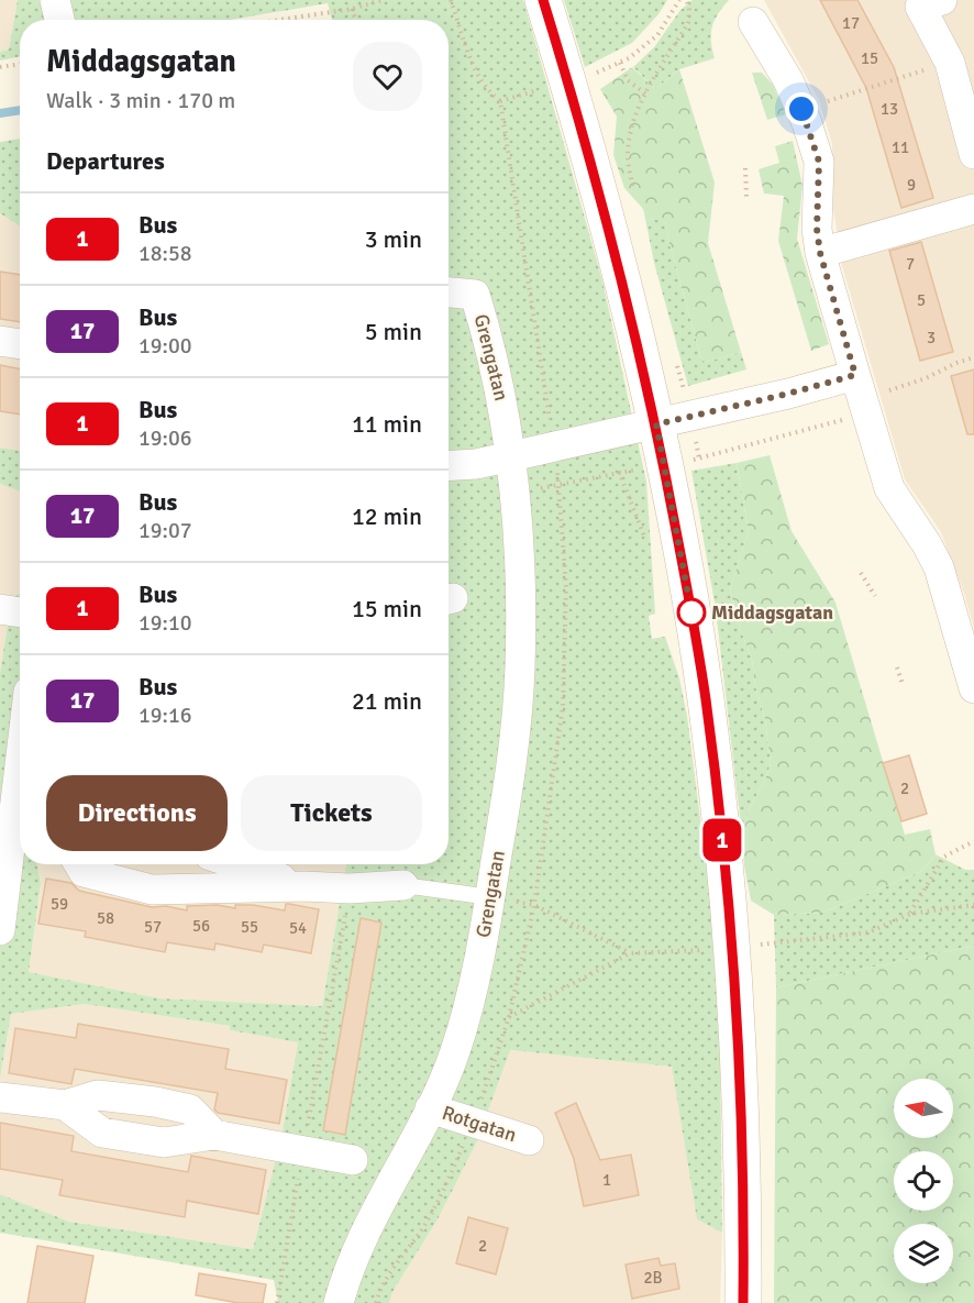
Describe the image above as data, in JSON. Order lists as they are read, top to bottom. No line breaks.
{"streets":{"street":["Grengatan","Rotgatan"]},"crossings":[["Grengatan","Rotgatan"]],"places":["Middagsgatan"],"lines":["bus line 1"],"house_numbers":["17","15","13","11","9","7","5","3","2","59","58","56","57","55","54","1","2","2B"],"north":"left","page":{"on_map":"1","heading":[["Middagsgatan","Walk · 3 min · 170 m"],"Departures"],"list":[{"mark":"1","name":"Bus","note":"18:58","value":"3 min"},{"mark":"17","name":"Bus","note":"19:00","value":"5 min"},{"mark":"1","name":"Bus","note":"19:06","value":"11 min"},{"mark":"17","name":"Bus","note":"19:07","value":"12 min"},{"mark":"1","name":"Bus","note":"19:10","value":"15 min"},{"mark":"17","name":"Bus","note":"19:16","value":"21 min"}],"buttons":["Directions","Tickets"]}}
